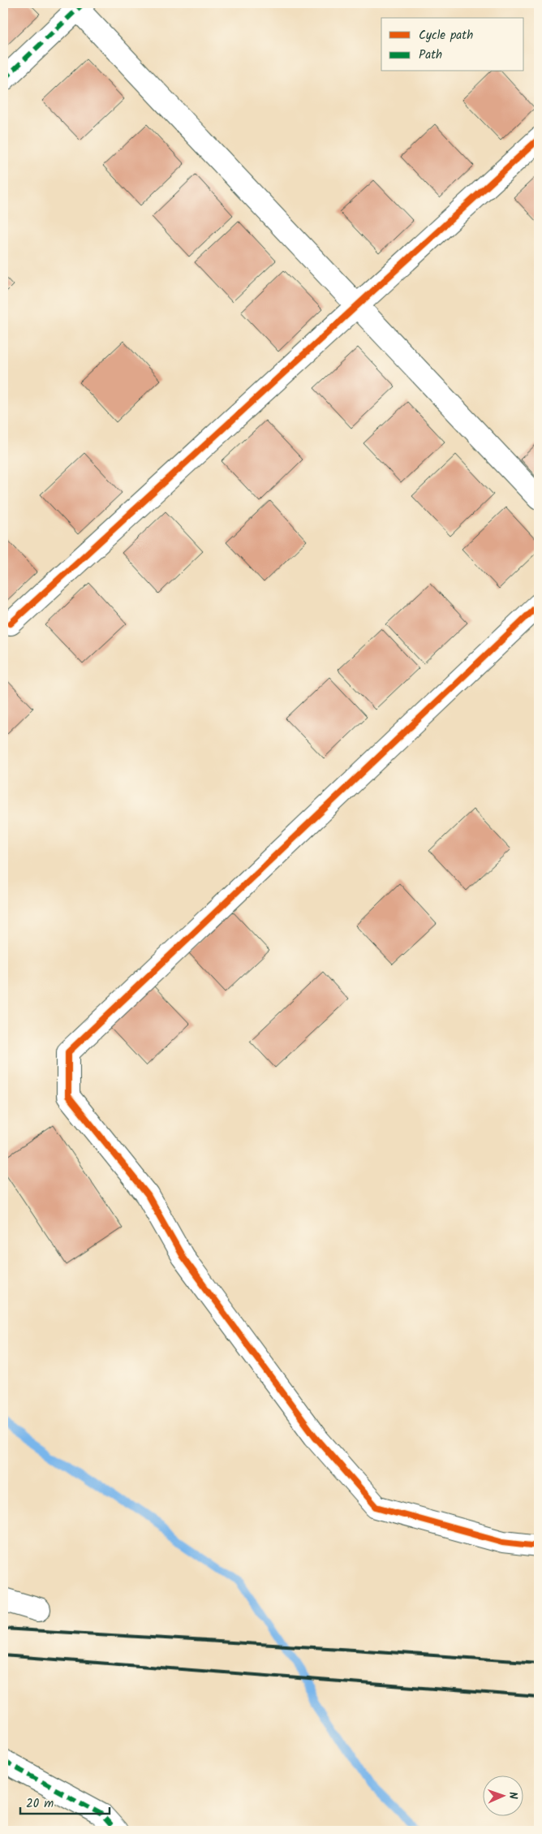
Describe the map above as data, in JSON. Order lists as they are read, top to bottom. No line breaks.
{"legend":["Cycle path","Path"],"scale_bar":"20 m","north":"right"}
